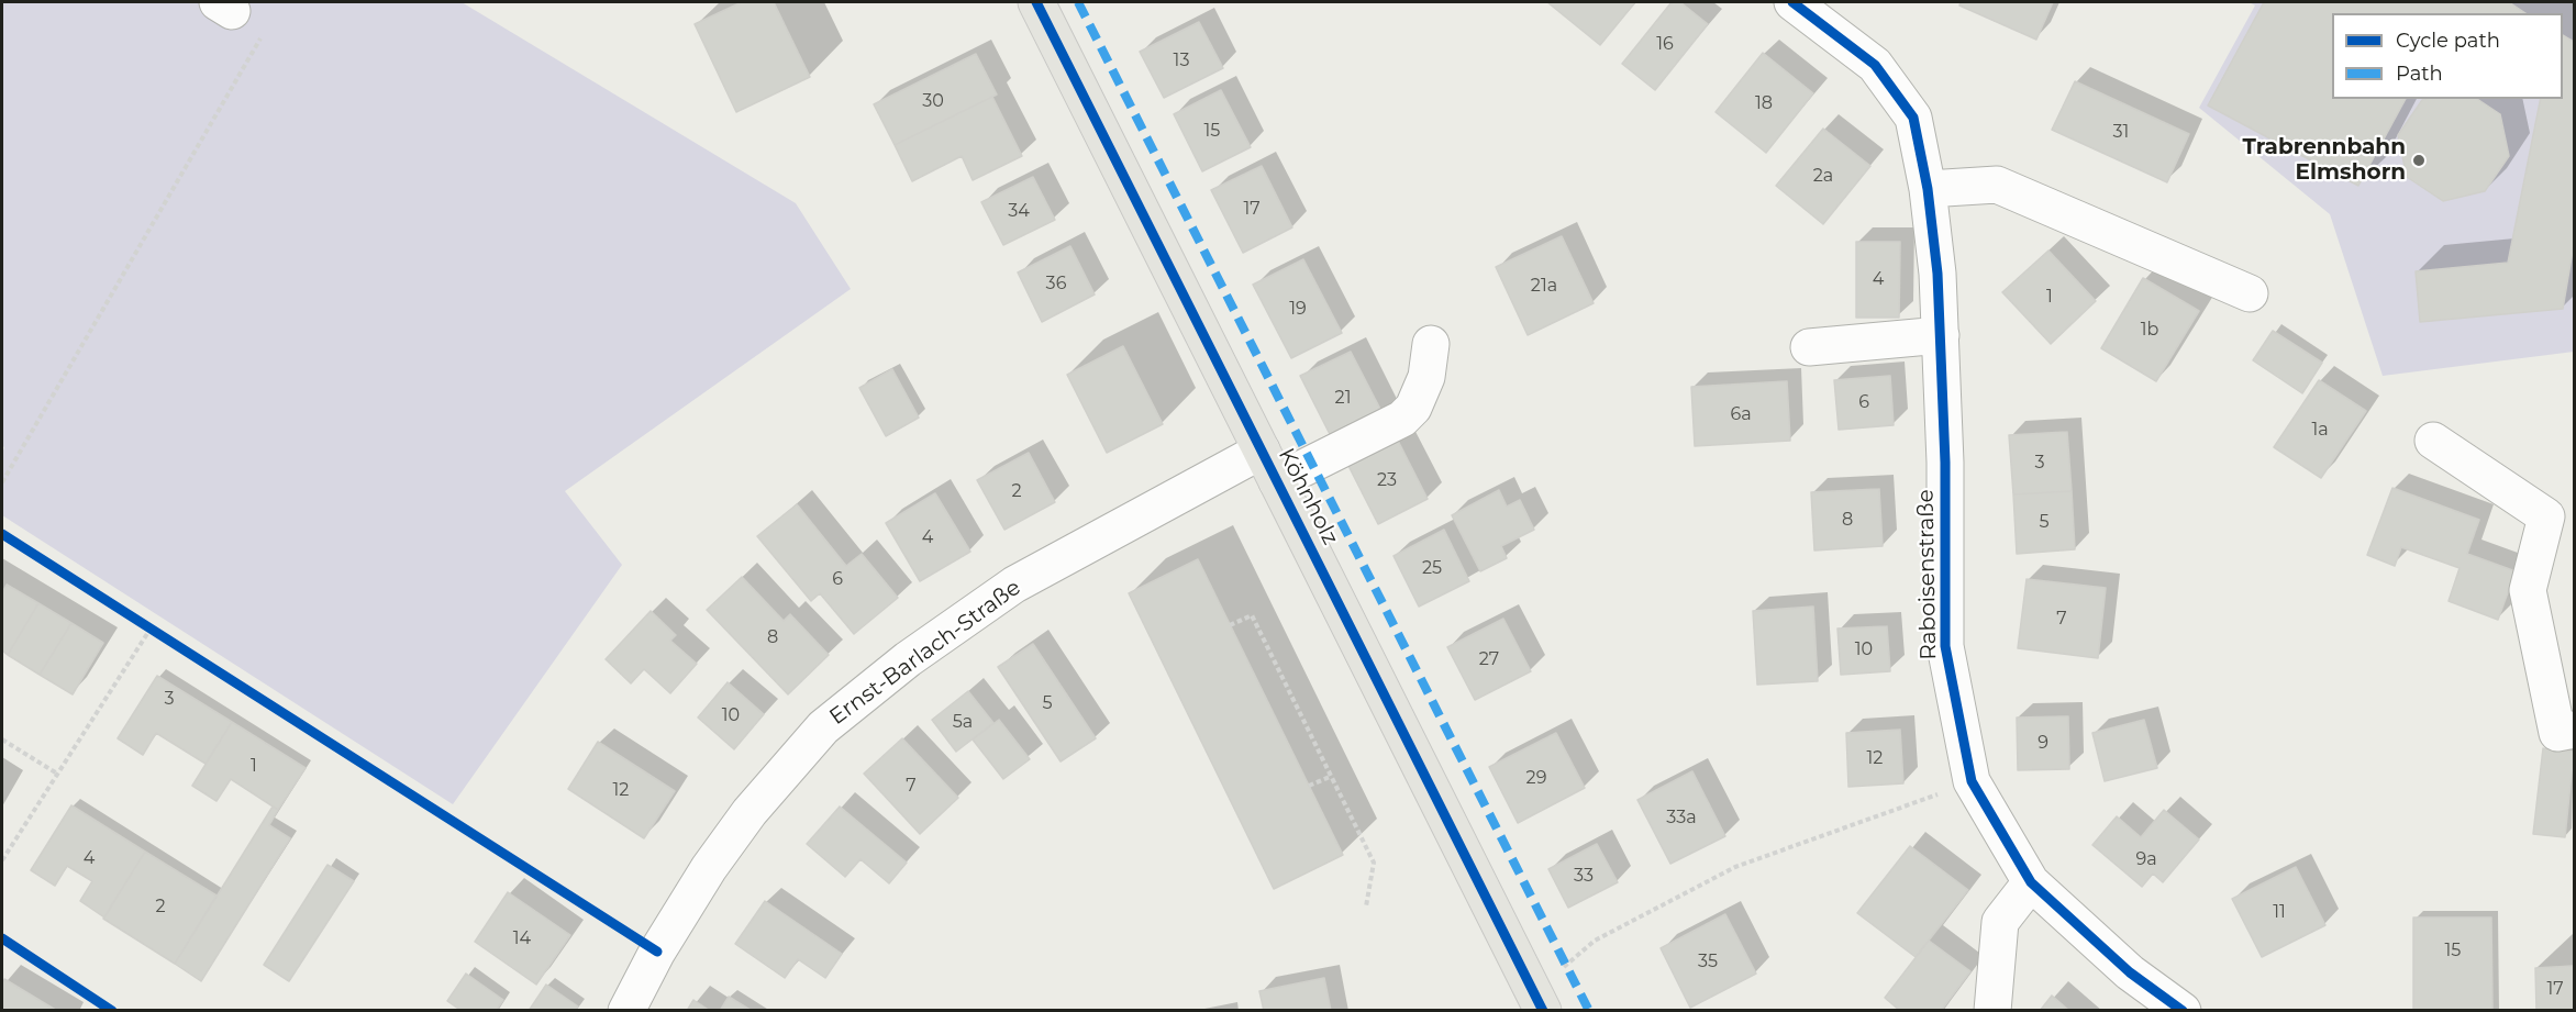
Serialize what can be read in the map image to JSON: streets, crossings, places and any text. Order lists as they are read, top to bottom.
{
  "streets": {
    "main road": ["Köhnholz"],
    "street": ["Raboisenstraße", "Ernst-Barlach-Straße"]
  },
  "crossings": [
    ["Köhnholz", "Ernst-Barlach-Straße"]
  ],
  "places": ["Trabrennbahn Elmshorn"],
  "house_numbers": [
    "16",
    "13",
    "30",
    "18",
    "15",
    "31",
    "2a",
    "17",
    "34",
    "4",
    "36",
    "21a",
    "1",
    "19",
    "1b",
    "21",
    "6",
    "6a",
    "1a",
    "3",
    "23",
    "2",
    "8",
    "5",
    "4",
    "25",
    "6",
    "7",
    "8",
    "10",
    "27",
    "3",
    "5",
    "10",
    "5a",
    "9",
    "12",
    "1",
    "29",
    "7",
    "12",
    "33a",
    "4",
    "9a",
    "33",
    "2",
    "11",
    "14",
    "15",
    "35",
    "17"
  ],
  "legend": ["Cycle path", "Path"]
}
